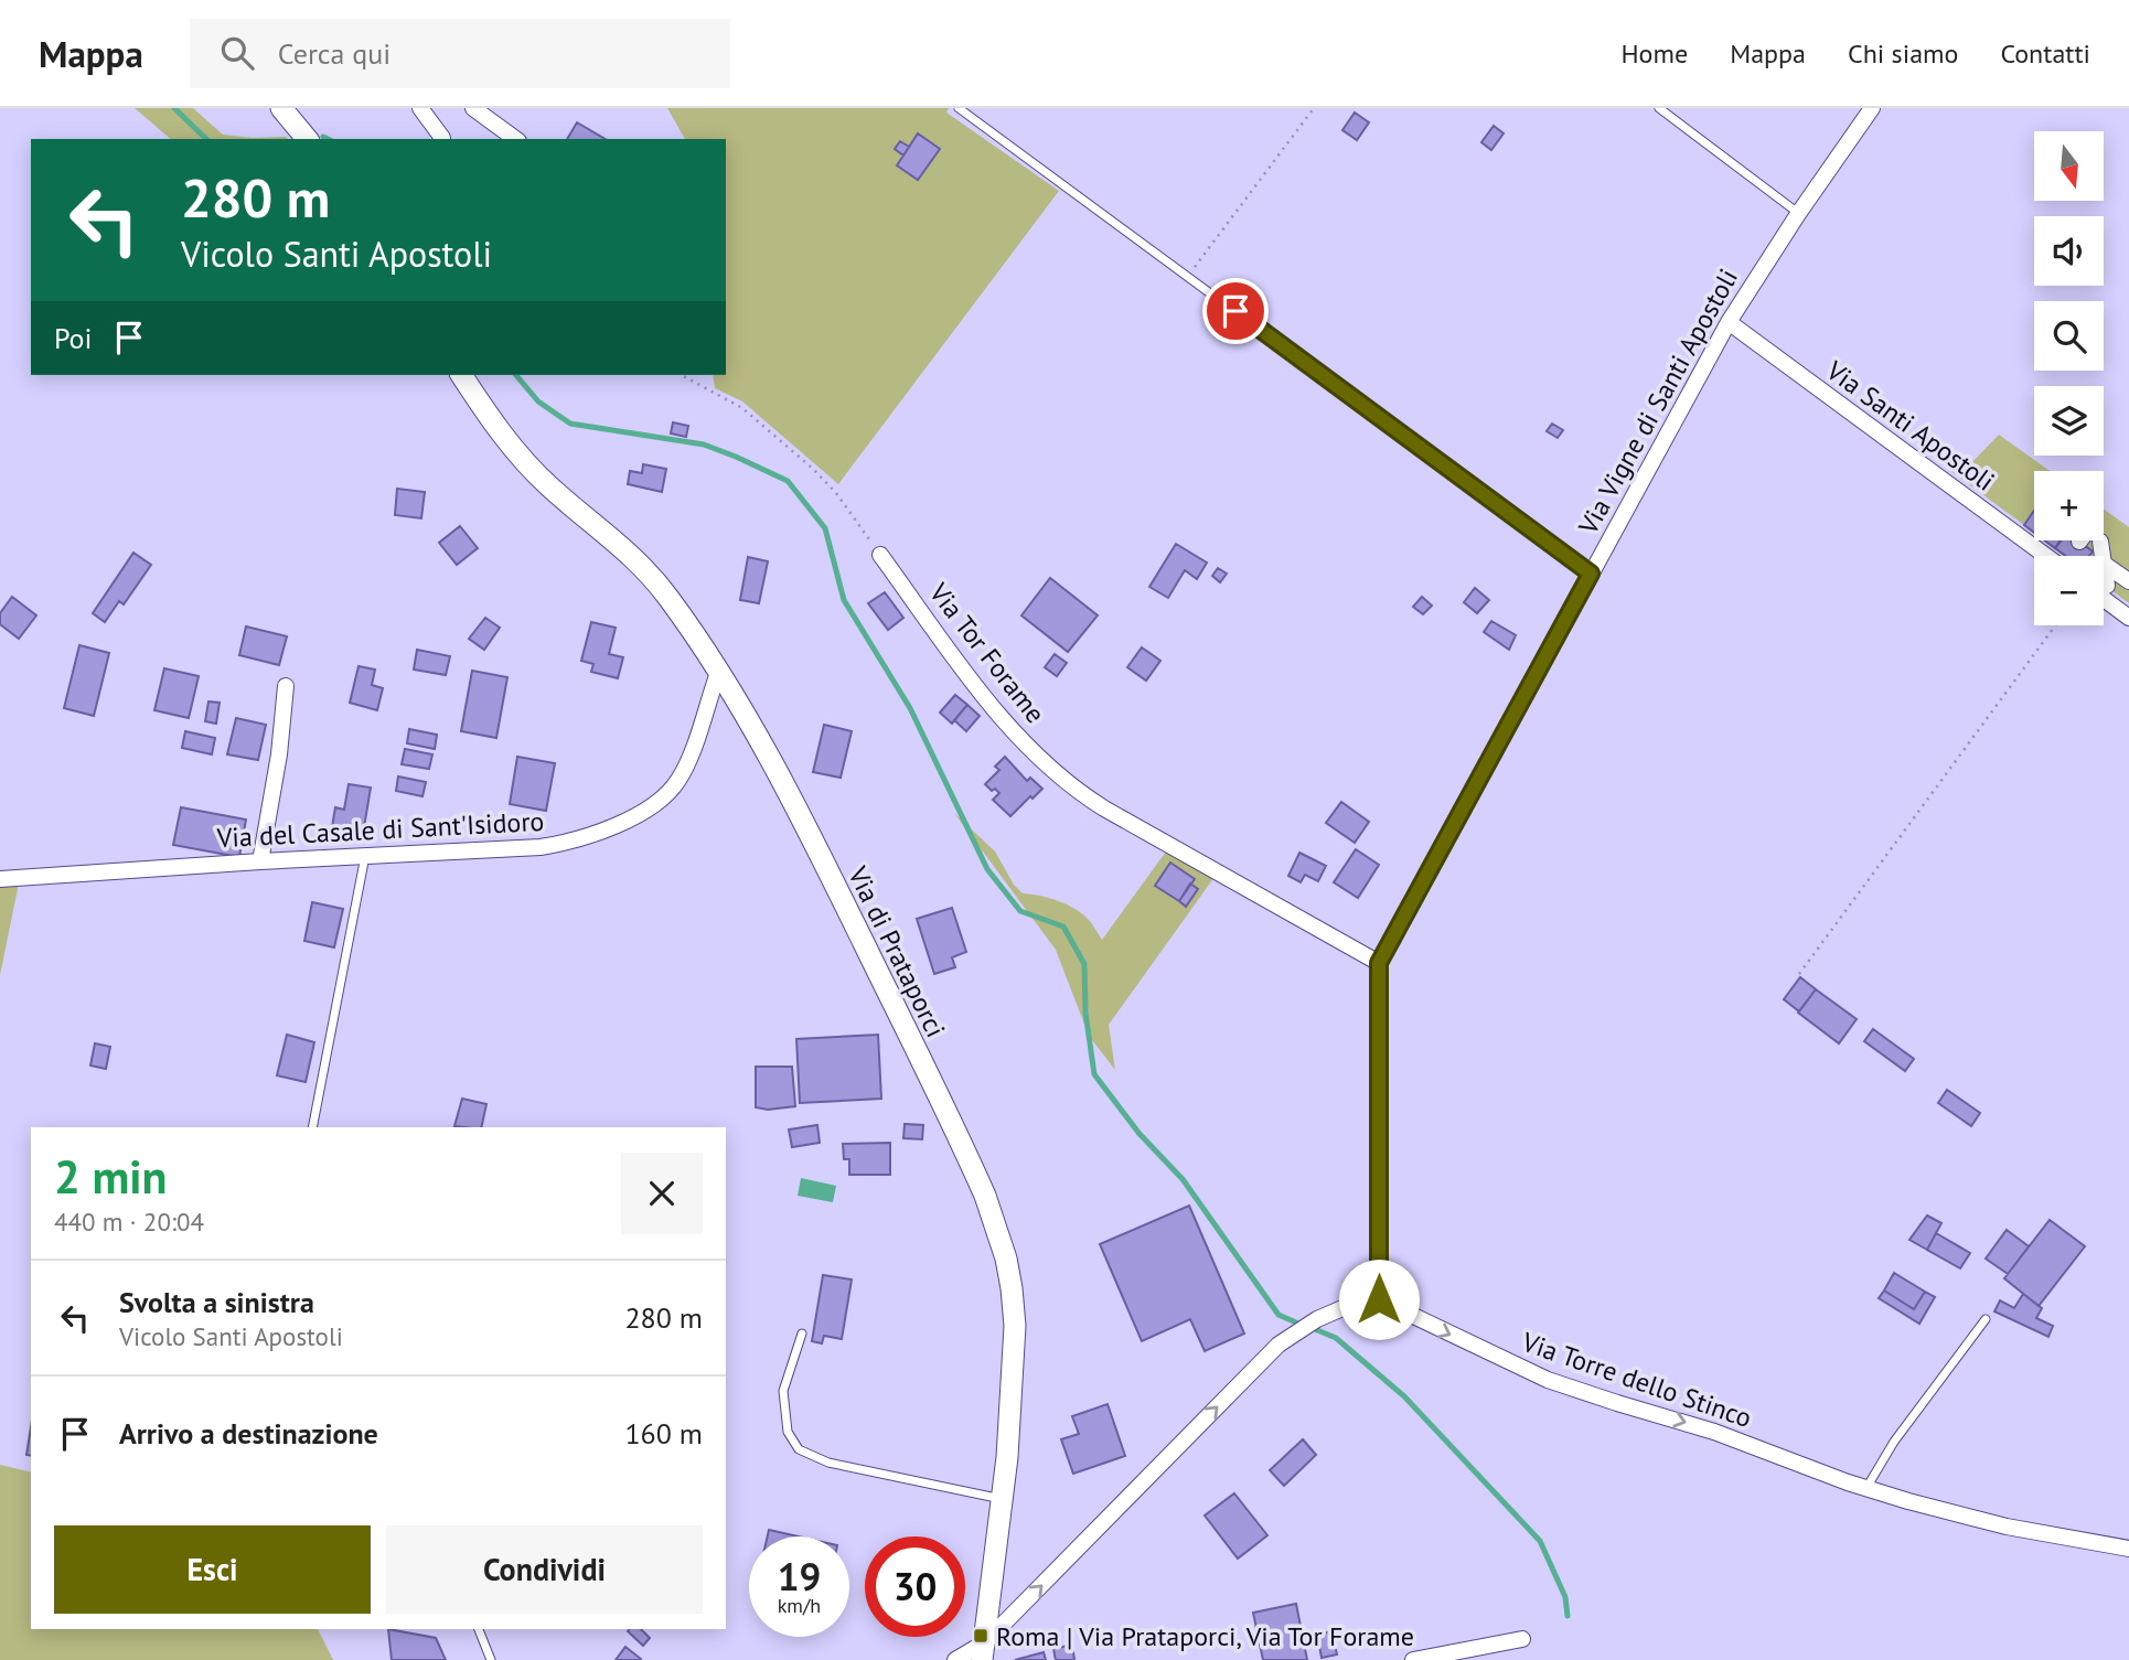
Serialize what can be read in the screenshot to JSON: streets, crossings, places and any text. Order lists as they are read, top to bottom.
{
  "streets": {
    "street": [
      "Via Vigne di Santi Apostoli",
      "Via Santi Apostoli",
      "Via Tor Forame",
      "Via del Casale di Sant'Isidoro",
      "Via di Prataporci",
      "Via Torre dello Stinco"
    ]
  },
  "crossings": [
    ["Via Vigne di Santi Apostoli", "Via Santi Apostoli"],
    ["Via Vigne di Santi Apostoli", "Via Tor Forame"],
    ["Via Vigne di Santi Apostoli", "Via Torre dello Stinco"],
    ["Via del Casale di Sant'Isidoro", "Via di Prataporci"]
  ],
  "one_way": ["Via Torre dello Stinco"],
  "places": {
    "transit": ["Roma | Via Prataporci, Via Tor Forame"]
  },
  "north": "bottom",
  "page": {
    "header": "Mappa",
    "search": "Cerca qui",
    "nav": [
      "Home",
      "Mappa",
      "Chi siamo",
      "Contatti"
    ],
    "map_buttons": ["+", "−"],
    "turn": ["280 m", "Vicolo Santi Apostoli"],
    "then": "Poi",
    "heading": ["2 min", "440 m · 20:04"],
    "list": [
      {
        "name": "Svolta a sinistra",
        "note": "Vicolo Santi Apostoli",
        "value": "280 m"
      },
      {
        "name": "Arrivo a destinazione",
        "value": "160 m"
      }
    ],
    "buttons": ["Esci", "Condividi"],
    "speed": "19 km/h",
    "limit": "30"
  }
}
